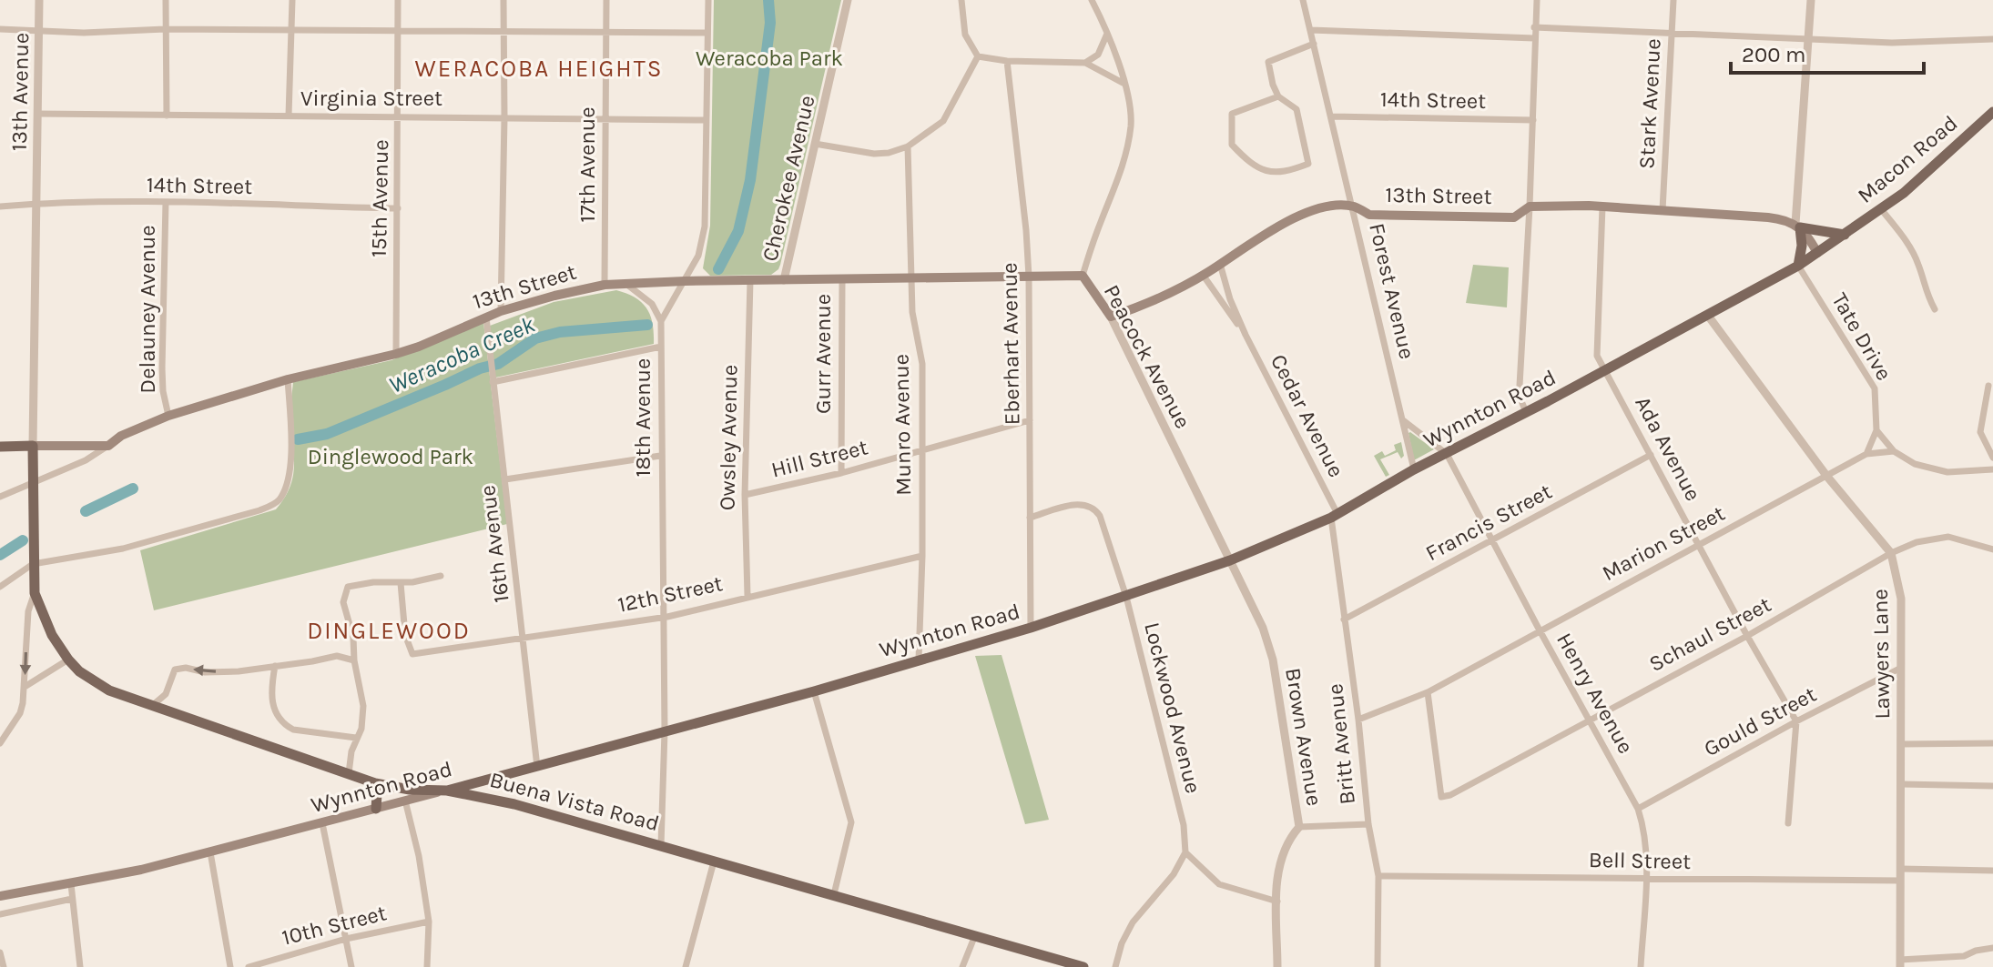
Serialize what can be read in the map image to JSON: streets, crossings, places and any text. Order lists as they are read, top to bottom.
{
  "streets": {
    "main road": [
      "Macon Road",
      "13th Street",
      "Peacock Avenue",
      "Wynnton Road",
      "Buena Vista Road"
    ],
    "street": [
      "13th Avenue",
      "Virginia Street",
      "14th Street",
      "Stark Avenue",
      "17th Avenue",
      "Cherokee Avenue",
      "15th Avenue",
      "Forest Avenue",
      "Delauney Avenue",
      "Tate Drive",
      "Eberhart Avenue",
      "Gurr Avenue",
      "Cedar Avenue",
      "18th Avenue",
      "Munro Avenue",
      "Owsley Avenue",
      "Ada Avenue",
      "Hill Street",
      "Francis Street",
      "Marion Street",
      "16th Avenue",
      "12th Street",
      "Schaul Street",
      "Lawyers Lane",
      "Henry Avenue",
      "Lockwood Avenue",
      "Gould Street",
      "Brown Avenue",
      "Britt Avenue",
      "Bell Street",
      "10th Street"
    ]
  },
  "crossings": [
    ["13th Avenue", "Virginia Street"],
    ["13th Avenue", "14th Street"],
    ["13th Avenue", "13th Street"],
    ["13th Avenue", "Buena Vista Road"],
    ["Virginia Street", "17th Avenue"],
    ["Virginia Street", "15th Avenue"],
    ["14th Street", "15th Avenue"],
    ["14th Street", "Forest Avenue"],
    ["14th Street", "Delauney Avenue"],
    ["Stark Avenue", "13th Street"],
    ["Macon Road", "Wynnton Road"],
    ["17th Avenue", "13th Street"],
    ["Cherokee Avenue", "13th Street"],
    ["13th Street", "15th Avenue"],
    ["13th Street", "Forest Avenue"],
    ["13th Street", "Delauney Avenue"],
    ["13th Street", "Eberhart Avenue"],
    ["13th Street", "Gurr Avenue"],
    ["13th Street", "Peacock Avenue"],
    ["13th Street", "Munro Avenue"],
    ["13th Street", "Owsley Avenue"],
    ["13th Street", "16th Avenue"],
    ["13th Street", "Buena Vista Road"],
    ["Forest Avenue", "Wynnton Road"],
    ["Tate Drive", "Wynnton Road"],
    ["Tate Drive", "Marion Street"],
    ["Eberhart Avenue", "Wynnton Road"],
    ["Eberhart Avenue", "Hill Street"],
    ["Eberhart Avenue", "Lockwood Avenue"],
    ["Gurr Avenue", "Hill Street"],
    ["Peacock Avenue", "Wynnton Road"],
    ["Peacock Avenue", "Brown Avenue"],
    ["Wynnton Road", "Cedar Avenue"],
    ["Wynnton Road", "18th Avenue"],
    ["Wynnton Road", "Munro Avenue"],
    ["Wynnton Road", "Ada Avenue"],
    ["Wynnton Road", "16th Avenue"],
    ["Wynnton Road", "Lawyers Lane"],
    ["Wynnton Road", "Henry Avenue"],
    ["Wynnton Road", "Lockwood Avenue"],
    ["Wynnton Road", "Brown Avenue"],
    ["Wynnton Road", "Britt Avenue"],
    ["Wynnton Road", "Buena Vista Road"],
    ["Cedar Avenue", "Britt Avenue"],
    ["18th Avenue", "12th Street"],
    ["18th Avenue", "Buena Vista Road"],
    ["Munro Avenue", "Hill Street"],
    ["Munro Avenue", "12th Street"],
    ["Owsley Avenue", "Hill Street"],
    ["Owsley Avenue", "12th Street"],
    ["Ada Avenue", "Francis Street"],
    ["Ada Avenue", "Marion Street"],
    ["Ada Avenue", "Schaul Street"],
    ["Ada Avenue", "Gould Street"],
    ["Francis Street", "Henry Avenue"],
    ["Francis Street", "Britt Avenue"],
    ["Marion Street", "Schaul Street"],
    ["Marion Street", "Lawyers Lane"],
    ["Marion Street", "Henry Avenue"],
    ["Marion Street", "Britt Avenue"],
    ["16th Avenue", "12th Street"],
    ["Schaul Street", "Lawyers Lane"],
    ["Schaul Street", "Henry Avenue"],
    ["Lawyers Lane", "Gould Street"],
    ["Lawyers Lane", "Bell Street"],
    ["Henry Avenue", "Gould Street"],
    ["Henry Avenue", "Bell Street"],
    ["Britt Avenue", "Bell Street"]
  ],
  "districts": ["WERACOBA HEIGHTS", "DINGLEWOOD"],
  "water": ["Weracoba Creek"],
  "parks": ["Weracoba Park", "Dinglewood Park"],
  "scale_bar": "200 m"
}
